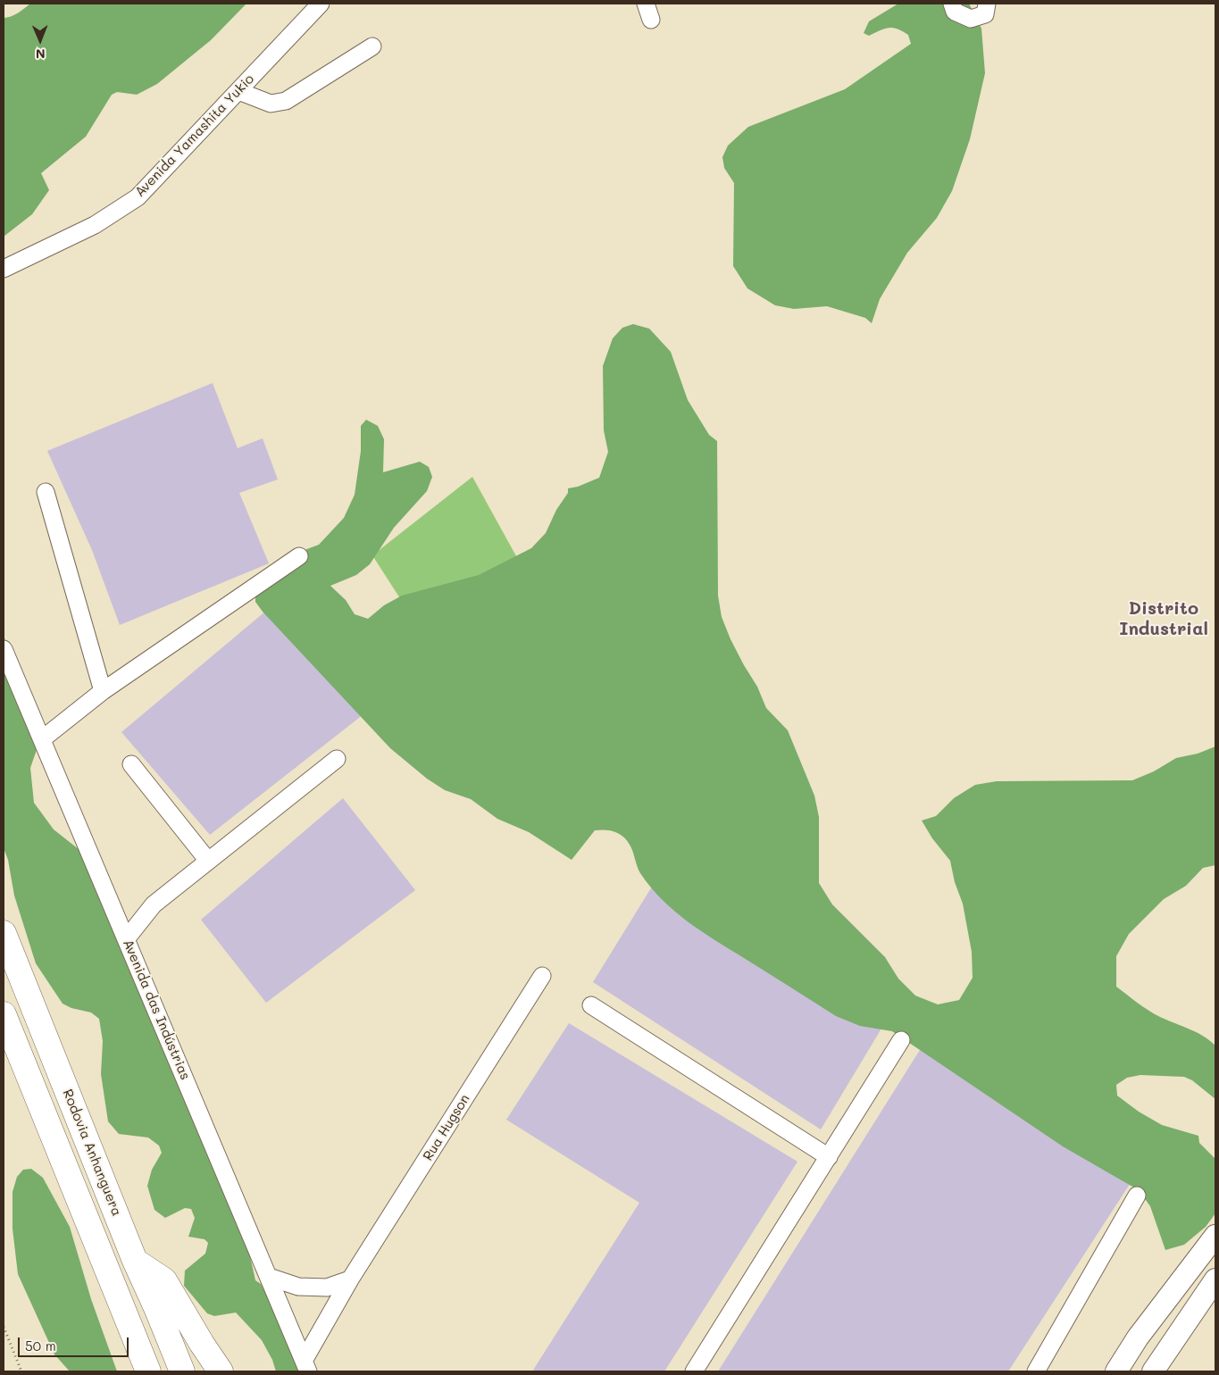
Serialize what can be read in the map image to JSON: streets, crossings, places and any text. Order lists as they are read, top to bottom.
{
  "streets": {
    "highway": ["Rodovia Anhanguera"],
    "street": ["Avenida Yamashita Yukio", "Avenida das Indústrias", "Rua Hugson"]
  },
  "crossings": [
    ["Avenida das Indústrias", "Rua Hugson"]
  ],
  "districts": ["Distrito Industrial"],
  "scale_bar": "50 m",
  "north": "bottom"
}
